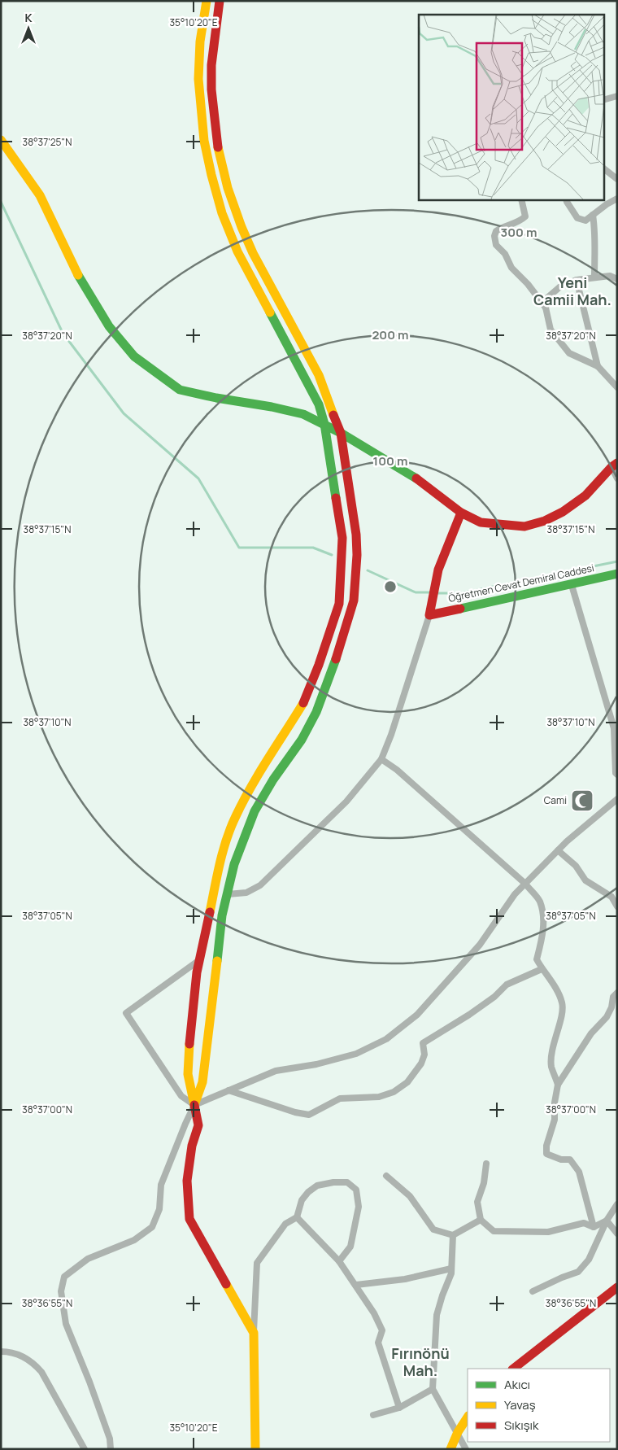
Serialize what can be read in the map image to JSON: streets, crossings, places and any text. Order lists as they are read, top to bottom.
{
  "streets": {
    "street": ["Öğretmen Cevat Demiral Caddesi"]
  },
  "districts": ["Yeni Camii Mah.", "Fırınönü Mah."],
  "places": {
    "mosque": ["Cami"]
  },
  "legend": ["Akıcı", "Yavaş", "Sıkışık"],
  "north": "top",
  "coordinates": [
    "35°10'20\"E",
    "38°37'25\"N",
    "38°37'20\"N",
    "38°37'15\"N",
    "38°37'10\"N",
    "38°37'05\"N",
    "38°37'00\"N",
    "38°36'55\"N"
  ],
  "rings": ["300 m", "200 m", "100 m"]
}
